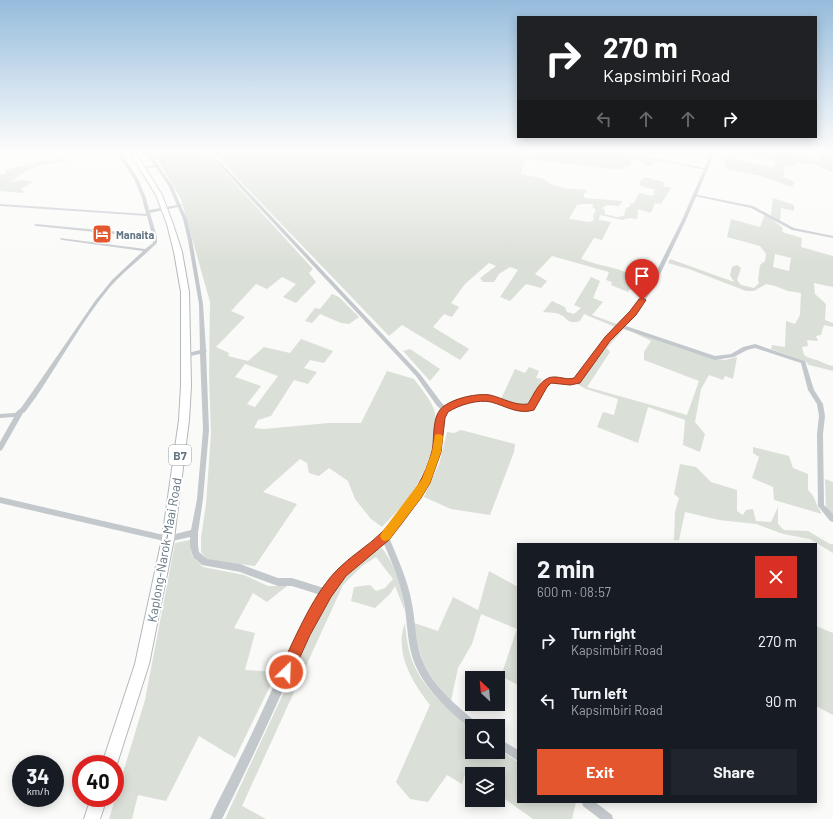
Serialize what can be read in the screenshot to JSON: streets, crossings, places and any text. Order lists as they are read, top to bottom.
{
  "streets": {
    "highway": ["B7", "Kaplong-Narok-Maai Road"]
  },
  "places": {
    "hotel": ["Manaita"]
  },
  "north": "top left",
  "page": {
    "turn": ["270 m", "Kapsimbiri Road"],
    "heading": ["2 min", "600 m · 08:57"],
    "list": [
      {
        "name": "Turn right",
        "note": "Kapsimbiri Road",
        "value": "270 m"
      },
      {
        "name": "Turn left",
        "note": "Kapsimbiri Road",
        "value": "90 m"
      }
    ],
    "buttons": ["Exit", "Share"],
    "speed": "34 km/h",
    "limit": "40"
  }
}
